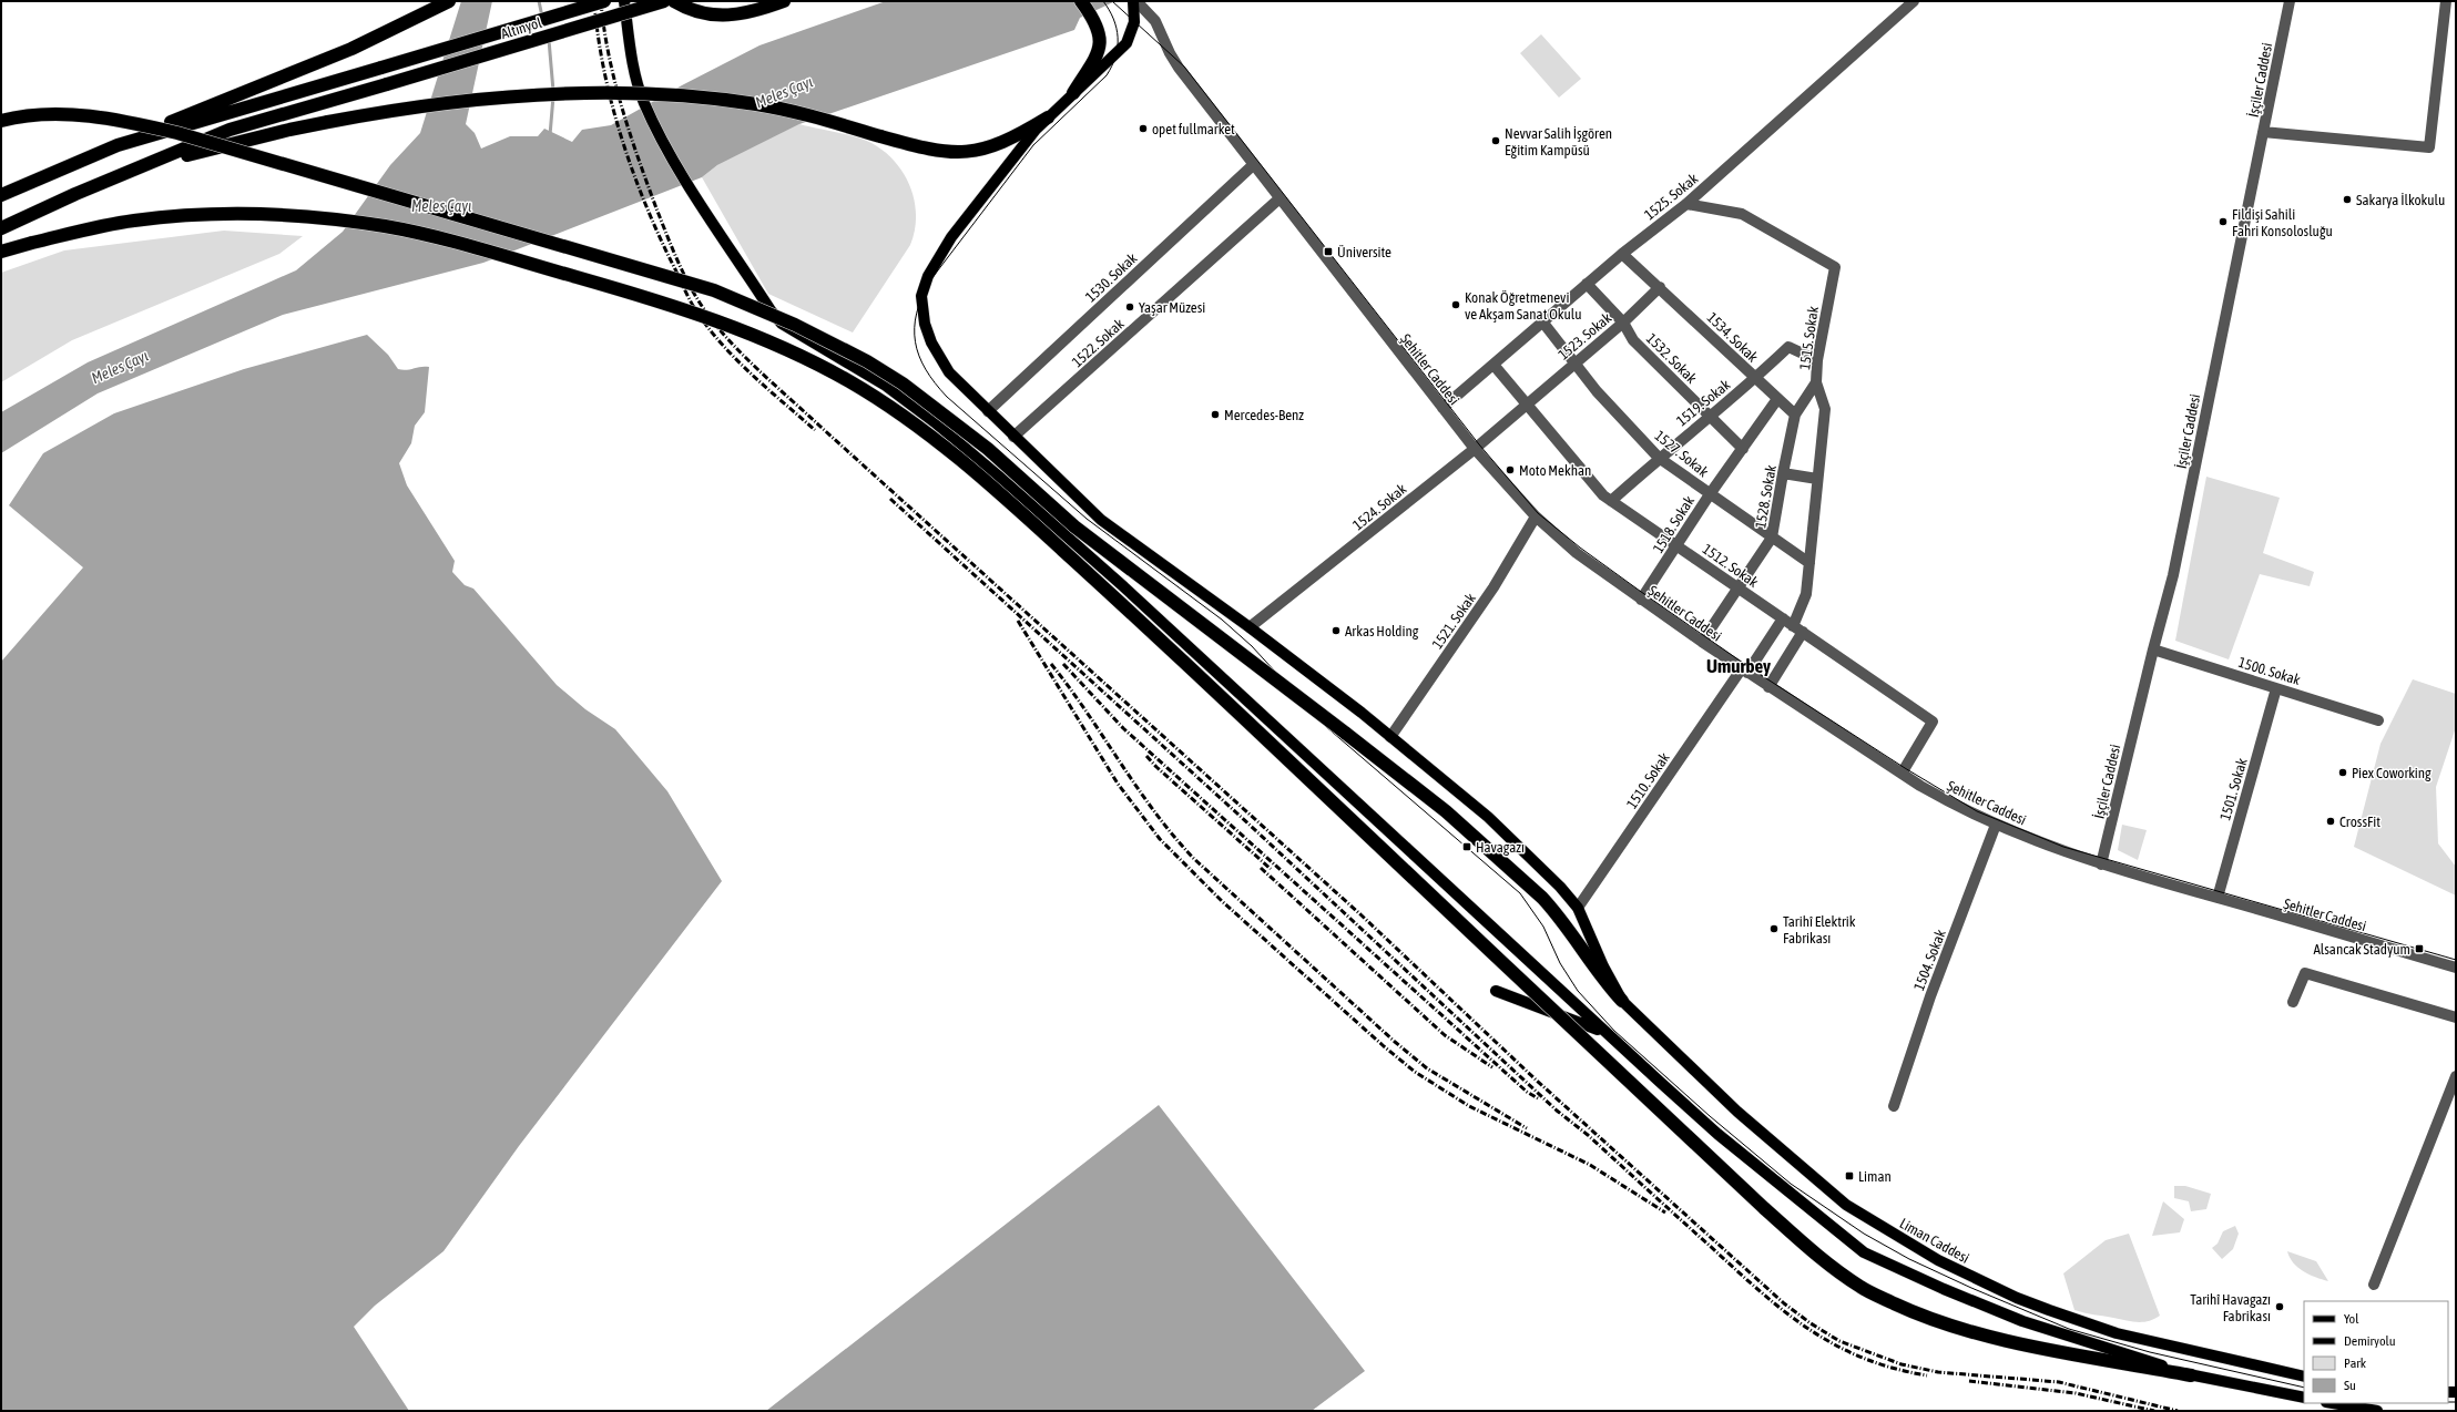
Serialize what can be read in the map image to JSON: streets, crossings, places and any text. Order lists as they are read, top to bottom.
{
  "streets": {
    "highway": ["Altınyol"],
    "main road": ["Liman Caddesi"],
    "street": [
      "İşçiler Caddesi",
      "1525. Sokak",
      "1530. Sokak",
      "1523. Sokak",
      "1534. Sokak",
      "1515. Sokak",
      "1522. Sokak",
      "1532. Sokak",
      "Şehitler Caddesi",
      "1519. Sokak",
      "1527. Sokak",
      "1528. Sokak",
      "1524. Sokak",
      "1518. Sokak",
      "1512. Sokak",
      "1521. Sokak",
      "1500. Sokak",
      "1510. Sokak",
      "1501. Sokak",
      "1504. Sokak"
    ]
  },
  "crossings": [
    ["İşçiler Caddesi", "Şehitler Caddesi"],
    ["İşçiler Caddesi", "1500. Sokak"],
    ["1525. Sokak", "1534. Sokak"],
    ["1525. Sokak", "1515. Sokak"],
    ["1525. Sokak", "1532. Sokak"],
    ["1525. Sokak", "Şehitler Caddesi"],
    ["1525. Sokak", "1527. Sokak"],
    ["1525. Sokak", "1512. Sokak"],
    ["1530. Sokak", "Şehitler Caddesi"],
    ["1530. Sokak", "Liman Caddesi"],
    ["1523. Sokak", "1534. Sokak"],
    ["1523. Sokak", "1532. Sokak"],
    ["1523. Sokak", "1527. Sokak"],
    ["1523. Sokak", "1524. Sokak"],
    ["1523. Sokak", "1512. Sokak"],
    ["1534. Sokak", "1519. Sokak"],
    ["1534. Sokak", "1528. Sokak"],
    ["1534. Sokak", "1518. Sokak"],
    ["1515. Sokak", "Şehitler Caddesi"],
    ["1515. Sokak", "1519. Sokak"],
    ["1515. Sokak", "1527. Sokak"],
    ["1515. Sokak", "1512. Sokak"],
    ["1522. Sokak", "Şehitler Caddesi"],
    ["1522. Sokak", "Liman Caddesi"],
    ["1532. Sokak", "1519. Sokak"],
    ["1532. Sokak", "1518. Sokak"],
    ["Şehitler Caddesi", "1528. Sokak"],
    ["Şehitler Caddesi", "1524. Sokak"],
    ["Şehitler Caddesi", "1518. Sokak"],
    ["Şehitler Caddesi", "1512. Sokak"],
    ["Şehitler Caddesi", "1521. Sokak"],
    ["Şehitler Caddesi", "1510. Sokak"],
    ["Şehitler Caddesi", "1501. Sokak"],
    ["Şehitler Caddesi", "1504. Sokak"],
    ["1519. Sokak", "1527. Sokak"],
    ["1519. Sokak", "1512. Sokak"],
    ["1527. Sokak", "1528. Sokak"],
    ["1527. Sokak", "1518. Sokak"],
    ["1528. Sokak", "1512. Sokak"],
    ["1524. Sokak", "1512. Sokak"],
    ["1524. Sokak", "Liman Caddesi"],
    ["1518. Sokak", "1512. Sokak"],
    ["1512. Sokak", "1510. Sokak"],
    ["1521. Sokak", "Liman Caddesi"],
    ["1500. Sokak", "1501. Sokak"],
    ["1510. Sokak", "Liman Caddesi"]
  ],
  "districts": ["Umurbey"],
  "water": ["Meles Çayı"],
  "places": {
    "other": [
      "opet fullmarket",
      "Nevvar Salih İşgören Eğitim Kampüsü",
      "Sakarya İlkokulu",
      "Fildişi Sahili Fahri Konsolosluğu",
      "Konak Öğretmenevi ve Akşam Sanat Okulu",
      "Yaşar Müzesi",
      "Mercedes-Benz",
      "Moto Mekhan",
      "Arkas Holding",
      "Piex Coworking",
      "CrossFit",
      "Tarihî Elektrik Fabrikası",
      "Tarihî Havagazı Fabrikası"
    ],
    "transit": [
      "Üniversite",
      "Havagazı",
      "Alsancak Stadyum",
      "Liman"
    ]
  },
  "legend": [
    "Yol",
    "Demiryolu",
    "Park",
    "Su"
  ]
}
